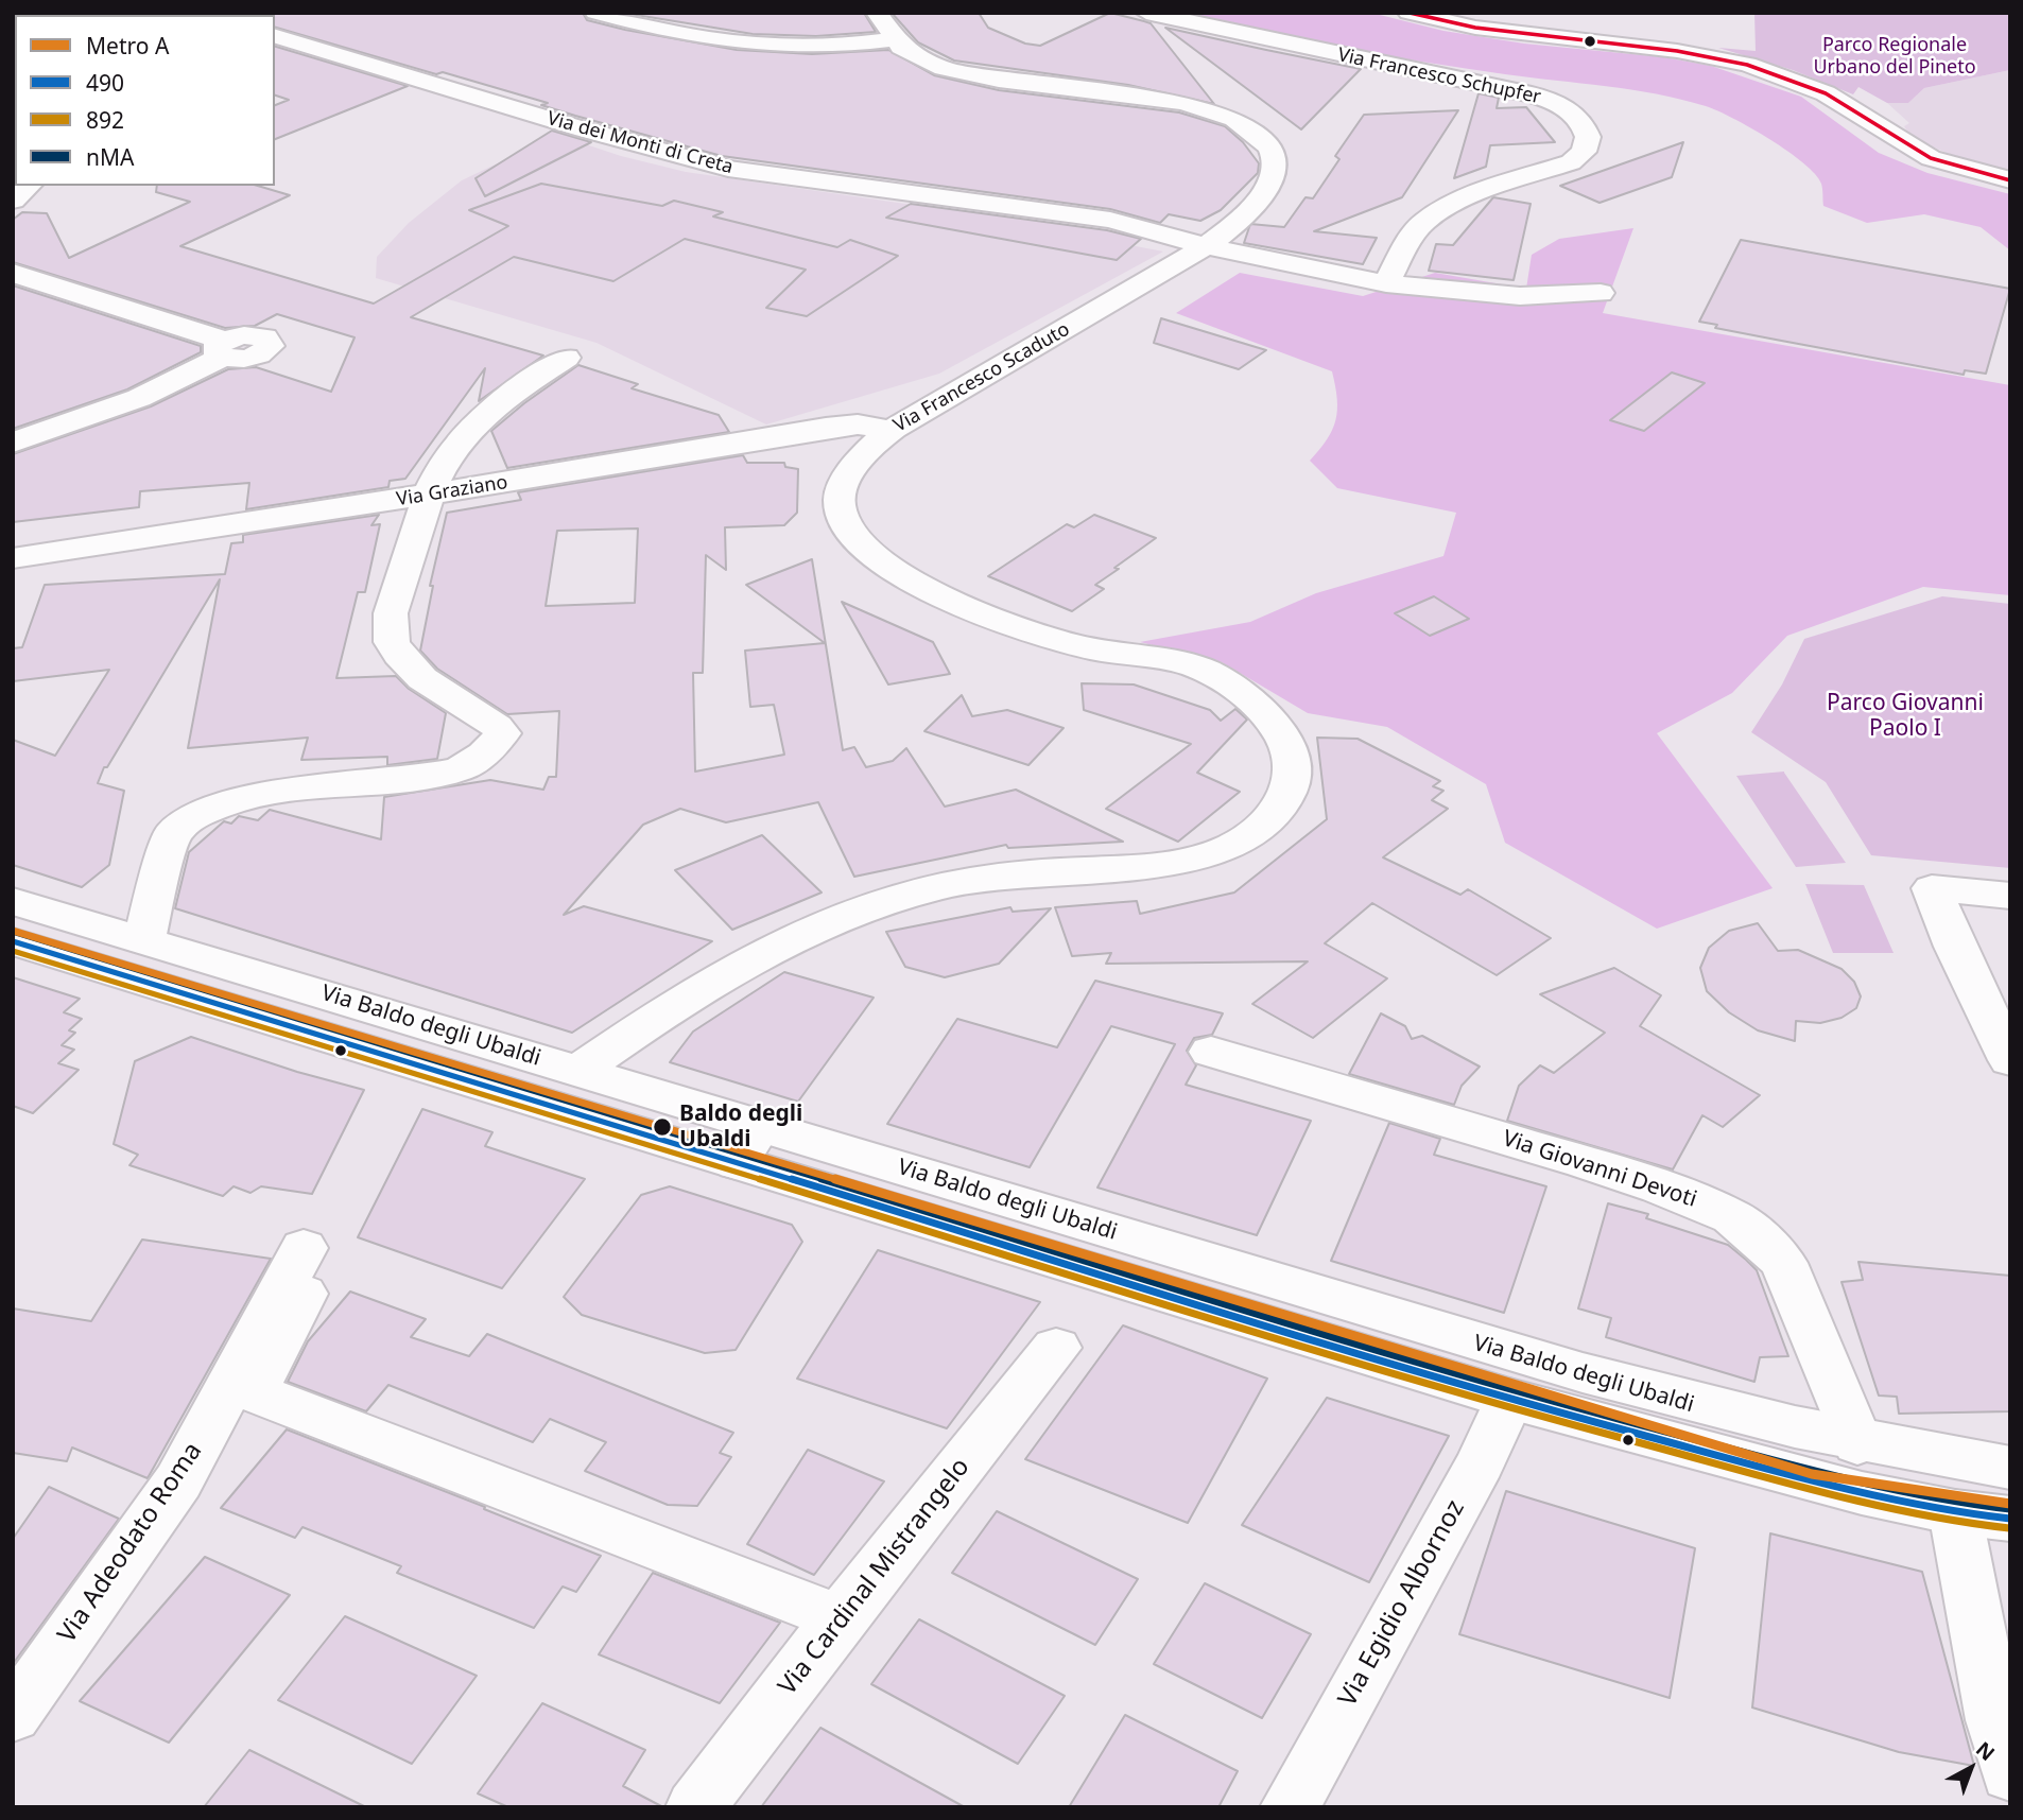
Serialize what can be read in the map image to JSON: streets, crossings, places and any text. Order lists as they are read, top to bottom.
{
  "streets": {
    "street": [
      "Via Francesco Schupfer",
      "Via dei Monti di Creta",
      "Via Francesco Scaduto",
      "Via Graziano",
      "Via Baldo degli Ubaldi",
      "Via Giovanni Devoti",
      "Via Adeodato Roma",
      "Via Cardinal Mistrangelo",
      "Via Egidio Albornoz"
    ]
  },
  "crossings": [
    ["Via dei Monti di Creta", "Via Francesco Scaduto"],
    ["Via Francesco Scaduto", "Via Graziano"],
    ["Via Francesco Scaduto", "Via Baldo degli Ubaldi"],
    ["Via Baldo degli Ubaldi", "Via Giovanni Devoti"],
    ["Via Baldo degli Ubaldi", "Via Egidio Albornoz"],
    ["Via Adeodato Roma", "Via Cardinal Mistrangelo"]
  ],
  "parks": ["Parco Regionale Urbano del Pineto", "Parco Giovanni Paolo I"],
  "places": ["Baldo degli Ubaldi"],
  "lines": [
    "metro line A",
    "transit line nMA",
    "transit line 490",
    "transit line 892"
  ],
  "legend": [
    "Metro A",
    "490",
    "892",
    "nMA"
  ],
  "north": "top right"
}
